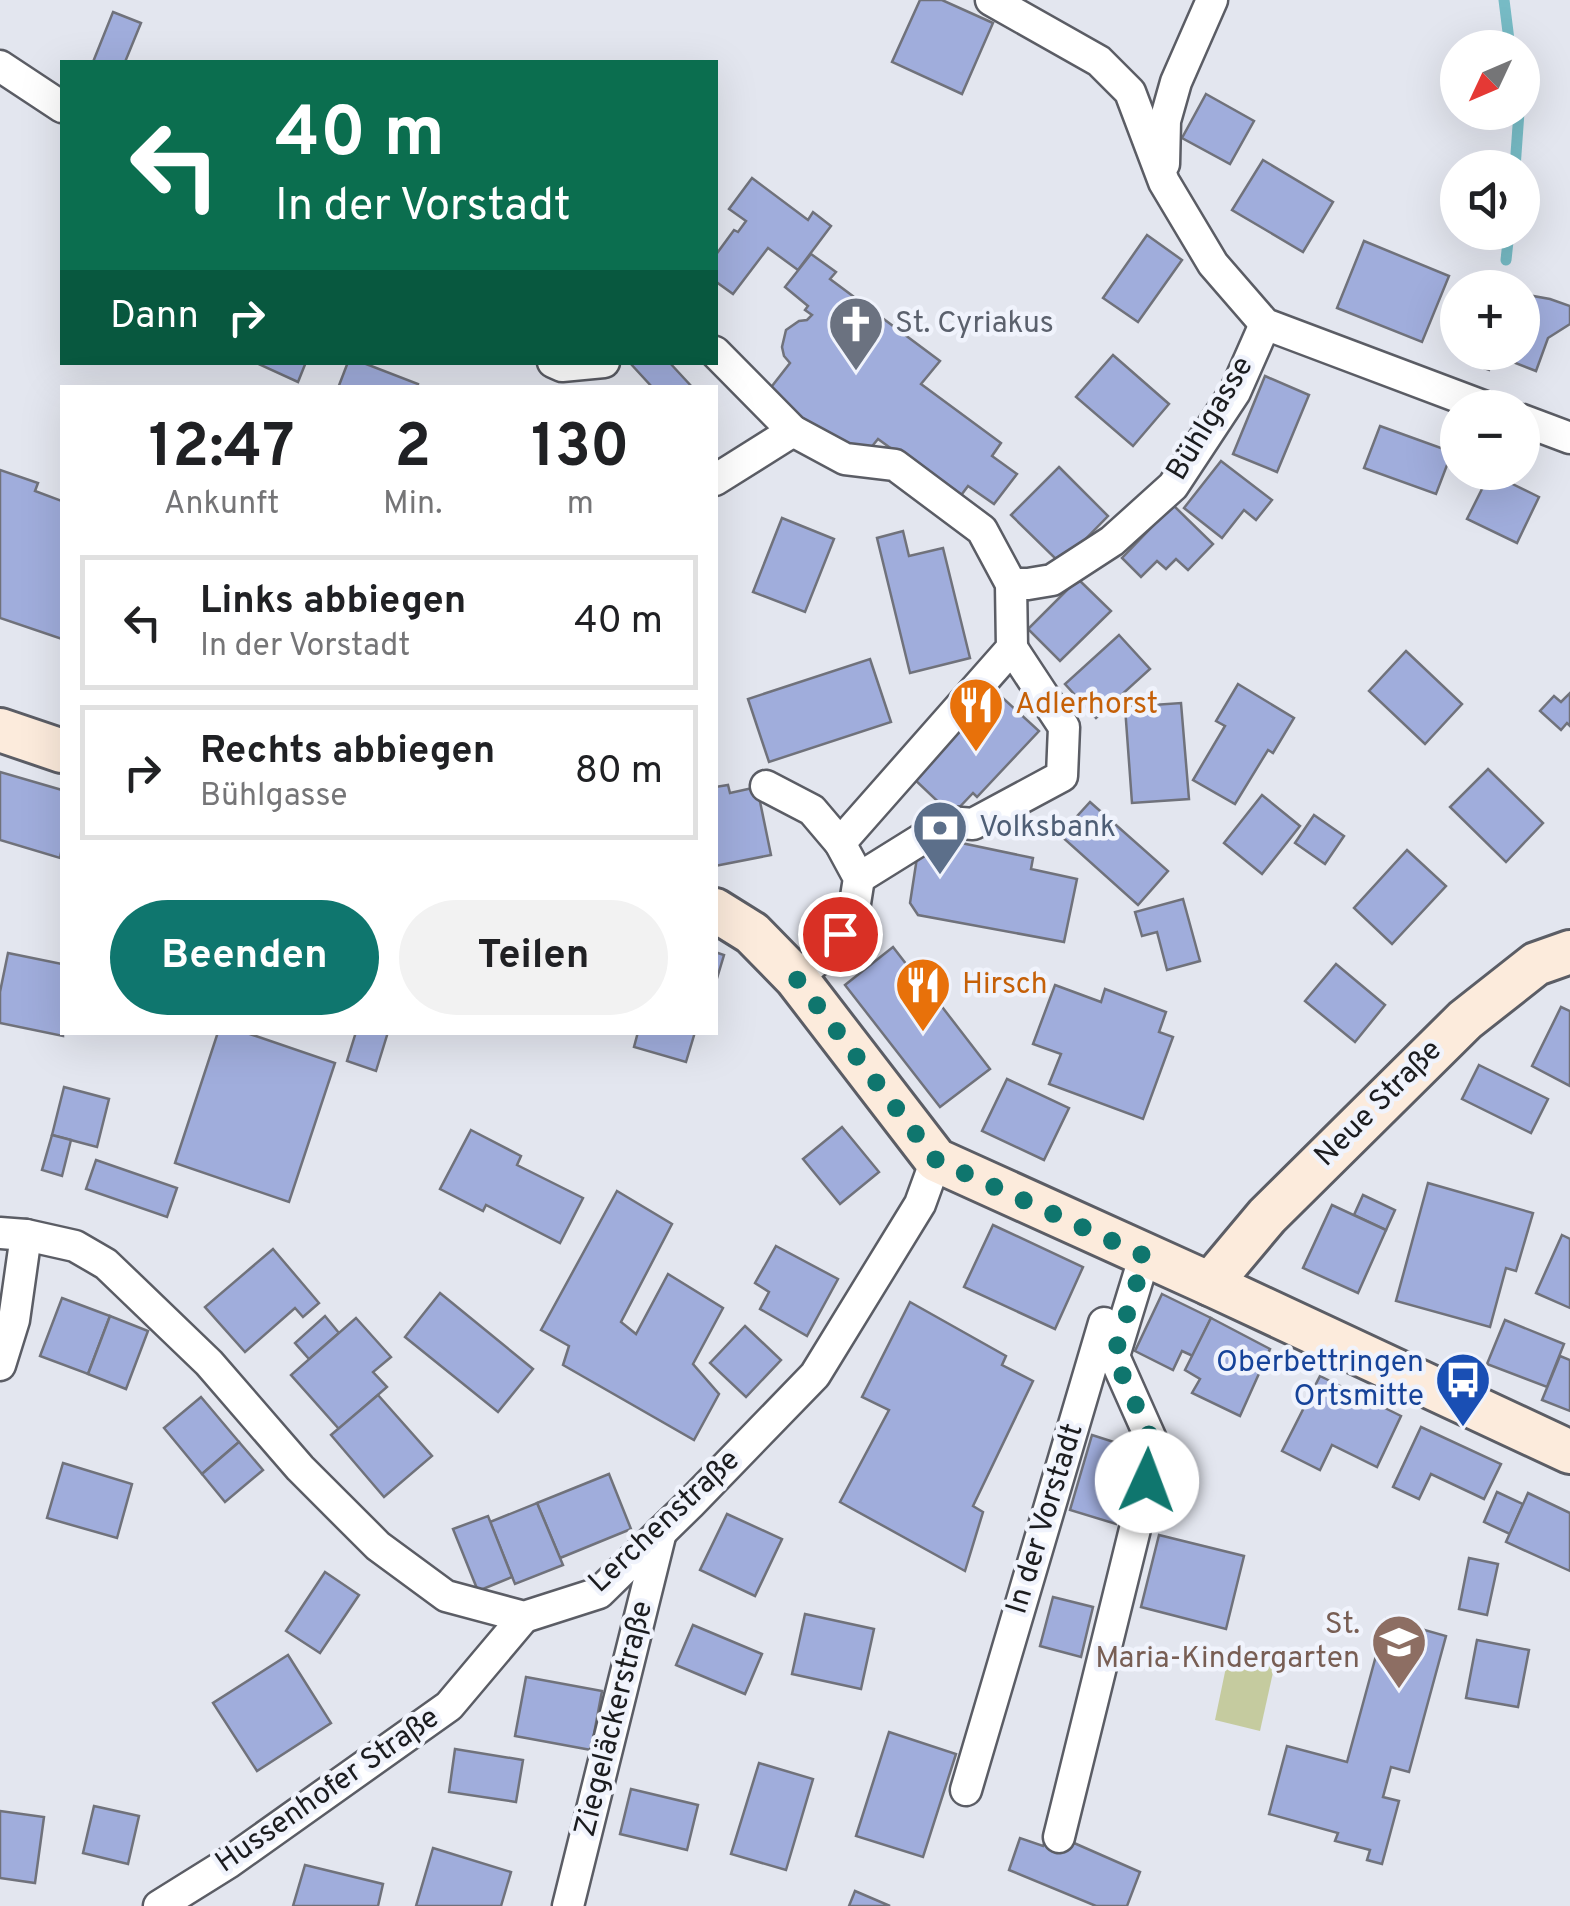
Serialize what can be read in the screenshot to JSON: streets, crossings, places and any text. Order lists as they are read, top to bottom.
{
  "streets": {
    "street": [
      "Bühlgasse",
      "Neue Straße",
      "In der Vorstadt",
      "Lerchenstraße",
      "Ziegeläckerstraße",
      "Hussenhofer Straße"
    ]
  },
  "crossings": [
    ["Lerchenstraße", "Ziegeläckerstraße"],
    ["Lerchenstraße", "Hussenhofer Straße"]
  ],
  "places": {
    "church": ["St. Cyriakus"],
    "restaurant": ["Adlerhorst", "Hirsch"],
    "bank": ["Volksbank"],
    "bus stop": ["Oberbettringen Ortsmitte"],
    "school or university": ["St. Maria-Kindergarten"]
  },
  "north": "bottom left",
  "page": {
    "map_buttons": ["+", "−"],
    "turn": ["40 m", "In der Vorstadt"],
    "then": "Dann",
    "eta": [
      "12:47",
      "Ankunft",
      "2",
      "Min.",
      "130",
      "m"
    ],
    "list": [
      {
        "name": "Links abbiegen",
        "note": "In der Vorstadt",
        "value": "40 m"
      },
      {
        "name": "Rechts abbiegen",
        "note": "Bühlgasse",
        "value": "80 m"
      }
    ],
    "buttons": ["Beenden", "Teilen"]
  }
}
